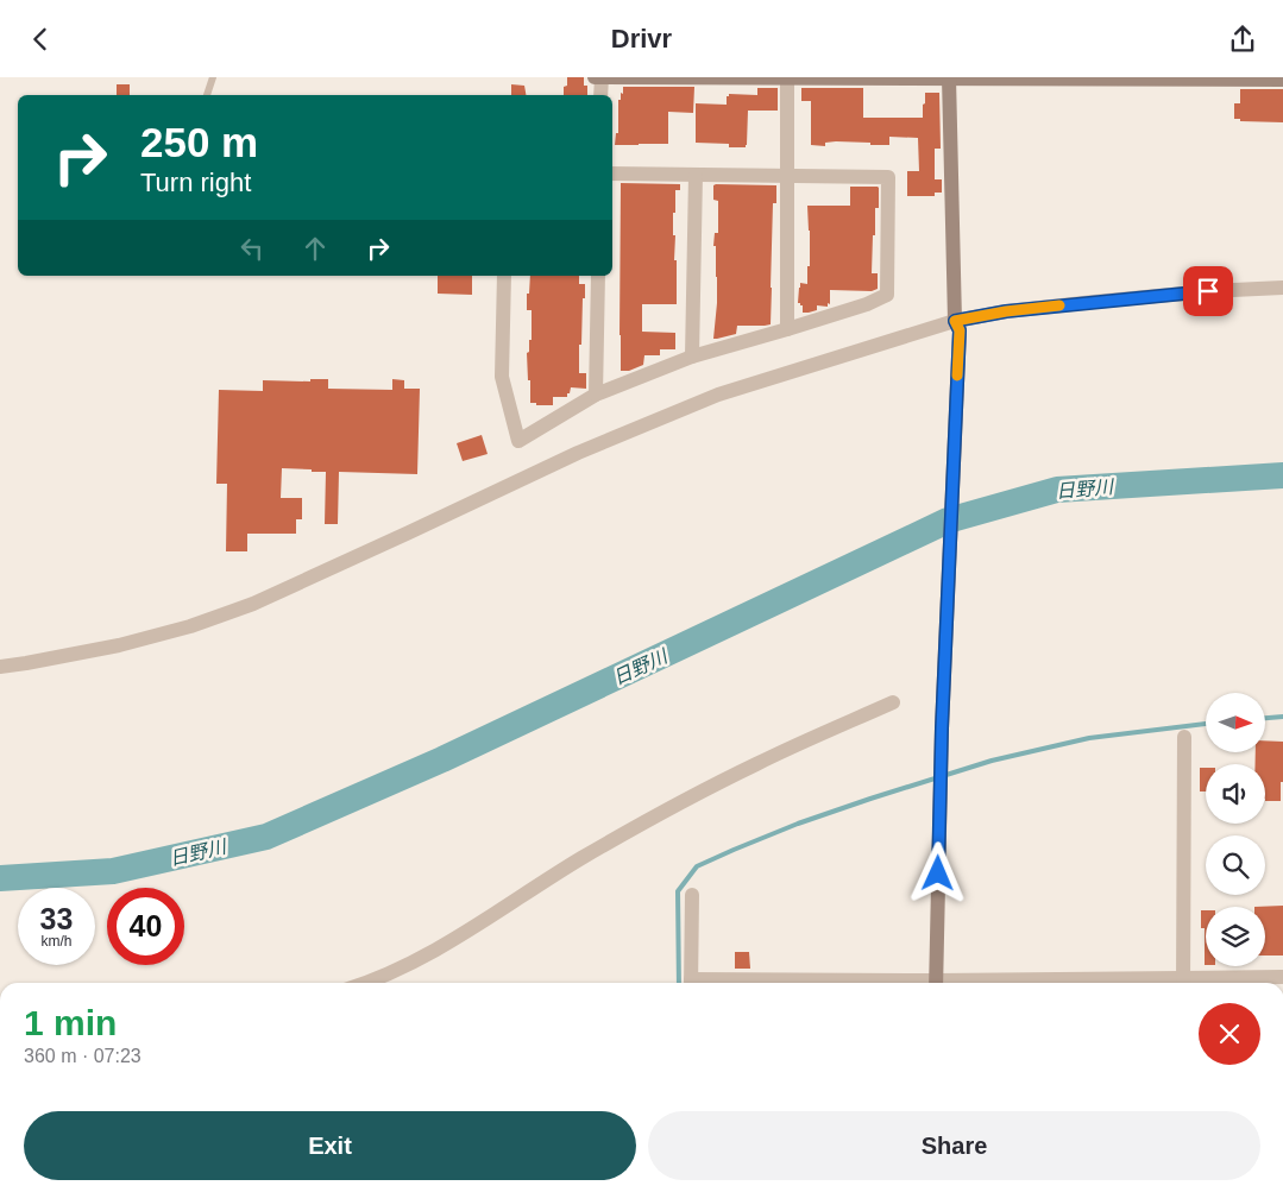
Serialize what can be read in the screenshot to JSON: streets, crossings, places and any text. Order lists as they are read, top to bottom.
{
  "water": ["日野川"],
  "north": "right",
  "page": {
    "header": "Drivr",
    "turn": ["250 m", "Turn right"],
    "speed": "33 km/h",
    "limit": "40",
    "heading": ["1 min", "360 m · 07:23"],
    "buttons": ["Exit", "Share"]
  }
}
